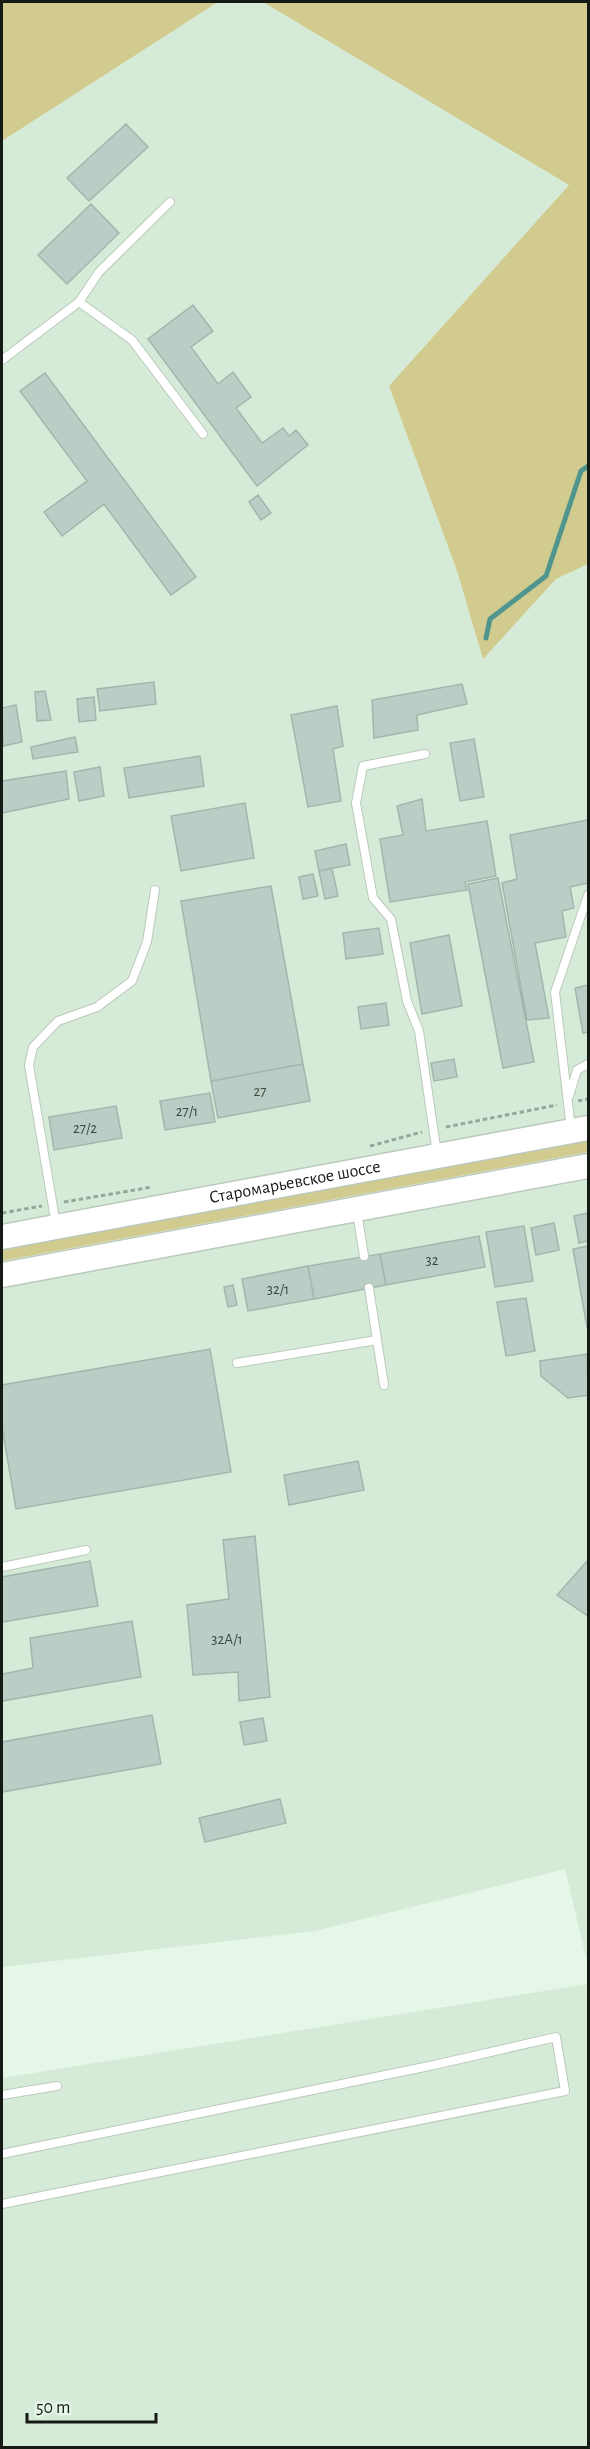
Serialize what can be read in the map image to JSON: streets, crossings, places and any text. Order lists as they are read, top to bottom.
{
  "streets": {
    "main road": ["Старомарьевское шоссе"]
  },
  "house_numbers": [
    "27",
    "27/1",
    "27/2",
    "32",
    "32/1",
    "32А/1"
  ],
  "scale_bar": "50 m"
}
